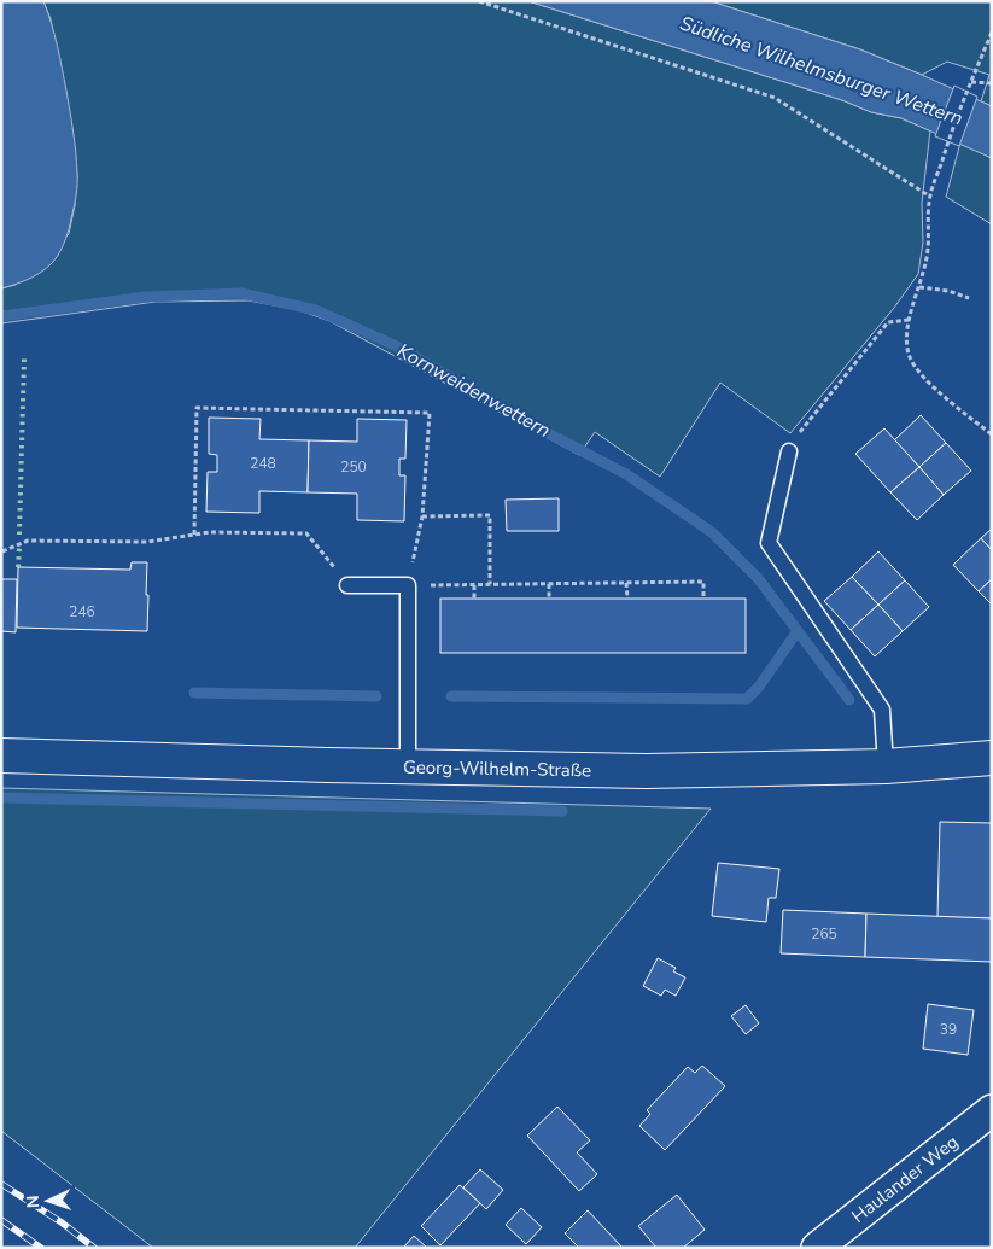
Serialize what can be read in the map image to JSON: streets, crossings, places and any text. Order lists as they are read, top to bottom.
{
  "streets": {
    "main road": ["Georg-Wilhelm-Straße"],
    "street": ["Haulander Weg"]
  },
  "water": ["Südliche Wilhelmsburger Wettern", "Kornweidenwettern"],
  "house_numbers": [
    "248",
    "250",
    "246",
    "265",
    "39"
  ],
  "north": "left"
}
